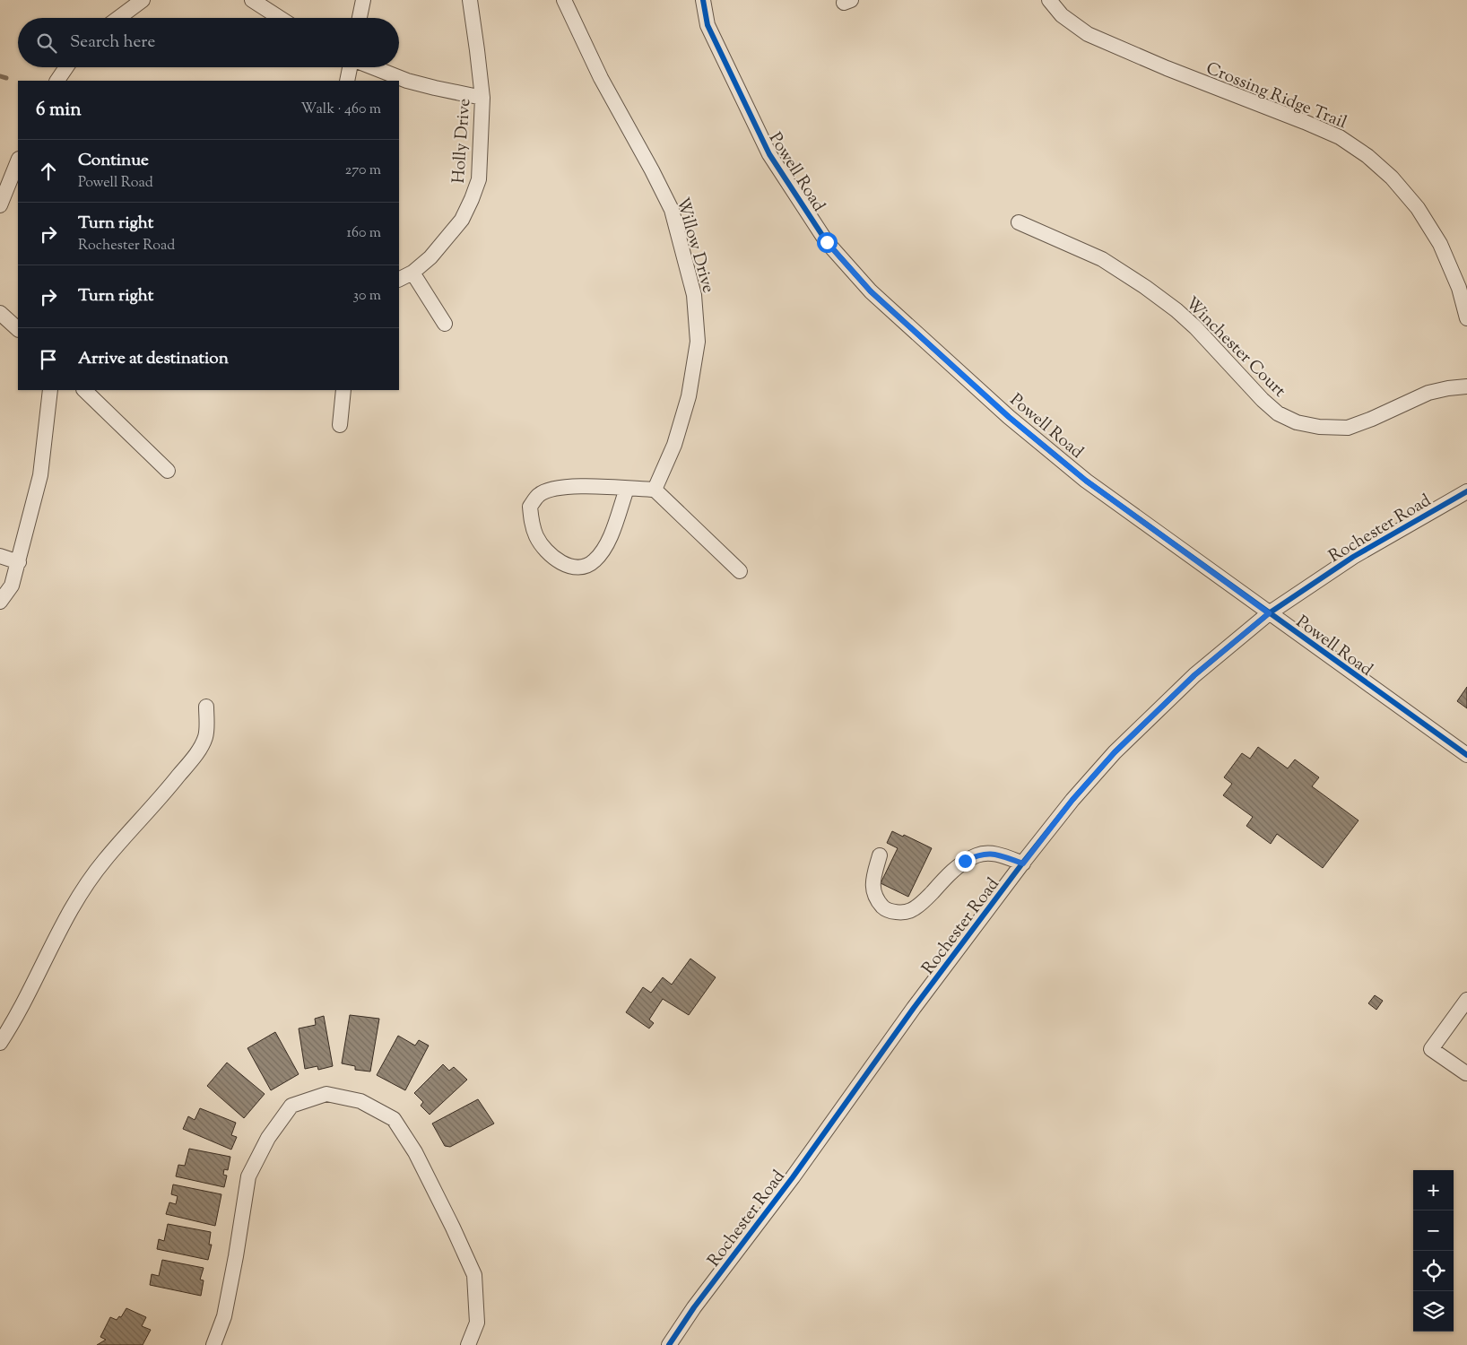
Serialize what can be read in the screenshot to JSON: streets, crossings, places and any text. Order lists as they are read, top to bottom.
{
  "streets": {
    "street": [
      "Crossing Ridge Trail",
      "Holly Drive",
      "Powell Road",
      "Willow Drive",
      "Winchester Court",
      "Rochester Road"
    ]
  },
  "crossings": [
    ["Powell Road", "Rochester Road"]
  ],
  "page": {
    "search": "Search here",
    "heading": ["6 min", "Walk · 460 m"],
    "list": [
      ["Continue", "Powell Road", "270 m"],
      ["Turn right", "Rochester Road", "160 m"],
      ["Turn right", "30 m"],
      "Arrive at destination"
    ],
    "map_buttons": ["+", "−"]
  }
}
